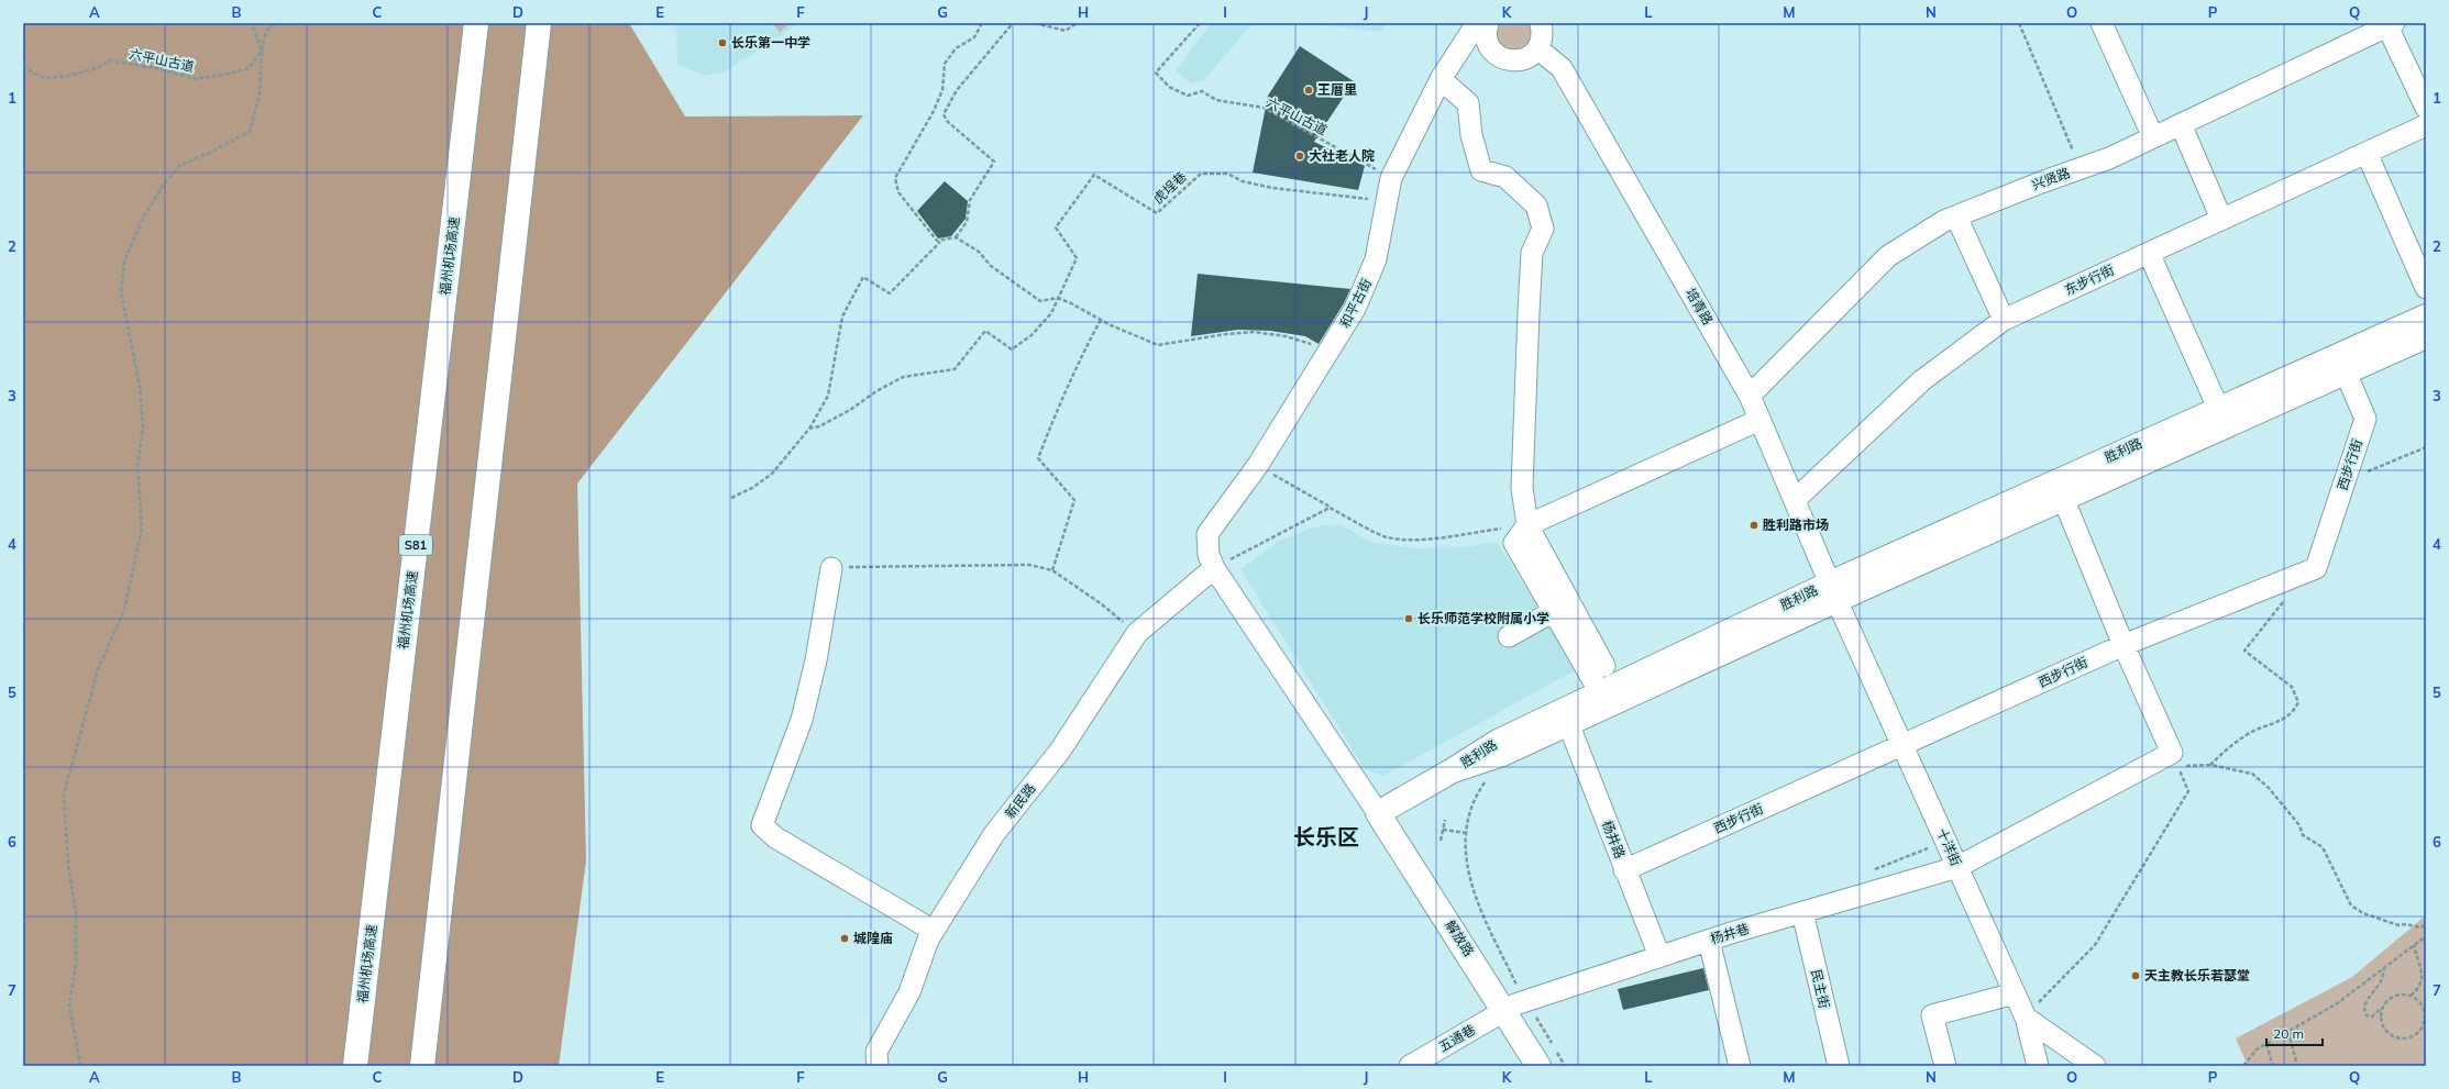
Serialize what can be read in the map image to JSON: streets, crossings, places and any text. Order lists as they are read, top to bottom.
{
  "streets": {
    "main road": [
      "福州机场高速",
      "胜利路",
      "S81",
      "解放路"
    ],
    "street": [
      "兴贤路",
      "东步行街",
      "和平古街",
      "培青路",
      "西步行街",
      "新民路",
      "杨井路",
      "十洋街",
      "杨井巷",
      "民主街",
      "五通巷"
    ],
    "path": ["六平山古道", "虎埕巷"]
  },
  "crossings": [
    ["六平山古道", "和平古街"],
    ["兴贤路", "培青路"],
    ["虎埕巷", "和平古街"],
    ["东步行街", "培青路"],
    ["和平古街", "新民路"],
    ["和平古街", "解放路"],
    ["培青路", "胜利路"],
    ["培青路", "十洋街"],
    ["胜利路", "西步行街"],
    ["胜利路", "杨井路"],
    ["胜利路", "十洋街"],
    ["西步行街", "杨井路"],
    ["西步行街", "十洋街"],
    ["杨井路", "杨井巷"],
    ["十洋街", "杨井巷"],
    ["杨井巷", "解放路"],
    ["杨井巷", "民主街"],
    ["杨井巷", "五通巷"],
    ["解放路", "五通巷"]
  ],
  "districts": ["长乐区"],
  "places": [
    "长乐第一中学",
    "王厝里",
    "大社老人院",
    "胜利路市场",
    "长乐师范学校附属小学",
    "城隍庙",
    "天主教长乐若瑟堂"
  ],
  "scale_bar": "20 m",
  "grid": {
    "columns": [
      "A",
      "B",
      "C",
      "D",
      "E",
      "F",
      "G",
      "H",
      "I",
      "J",
      "K",
      "L",
      "M",
      "N",
      "O",
      "P",
      "Q"
    ],
    "rows": [
      "1",
      "2",
      "3",
      "4",
      "5",
      "6",
      "7"
    ]
  }
}
